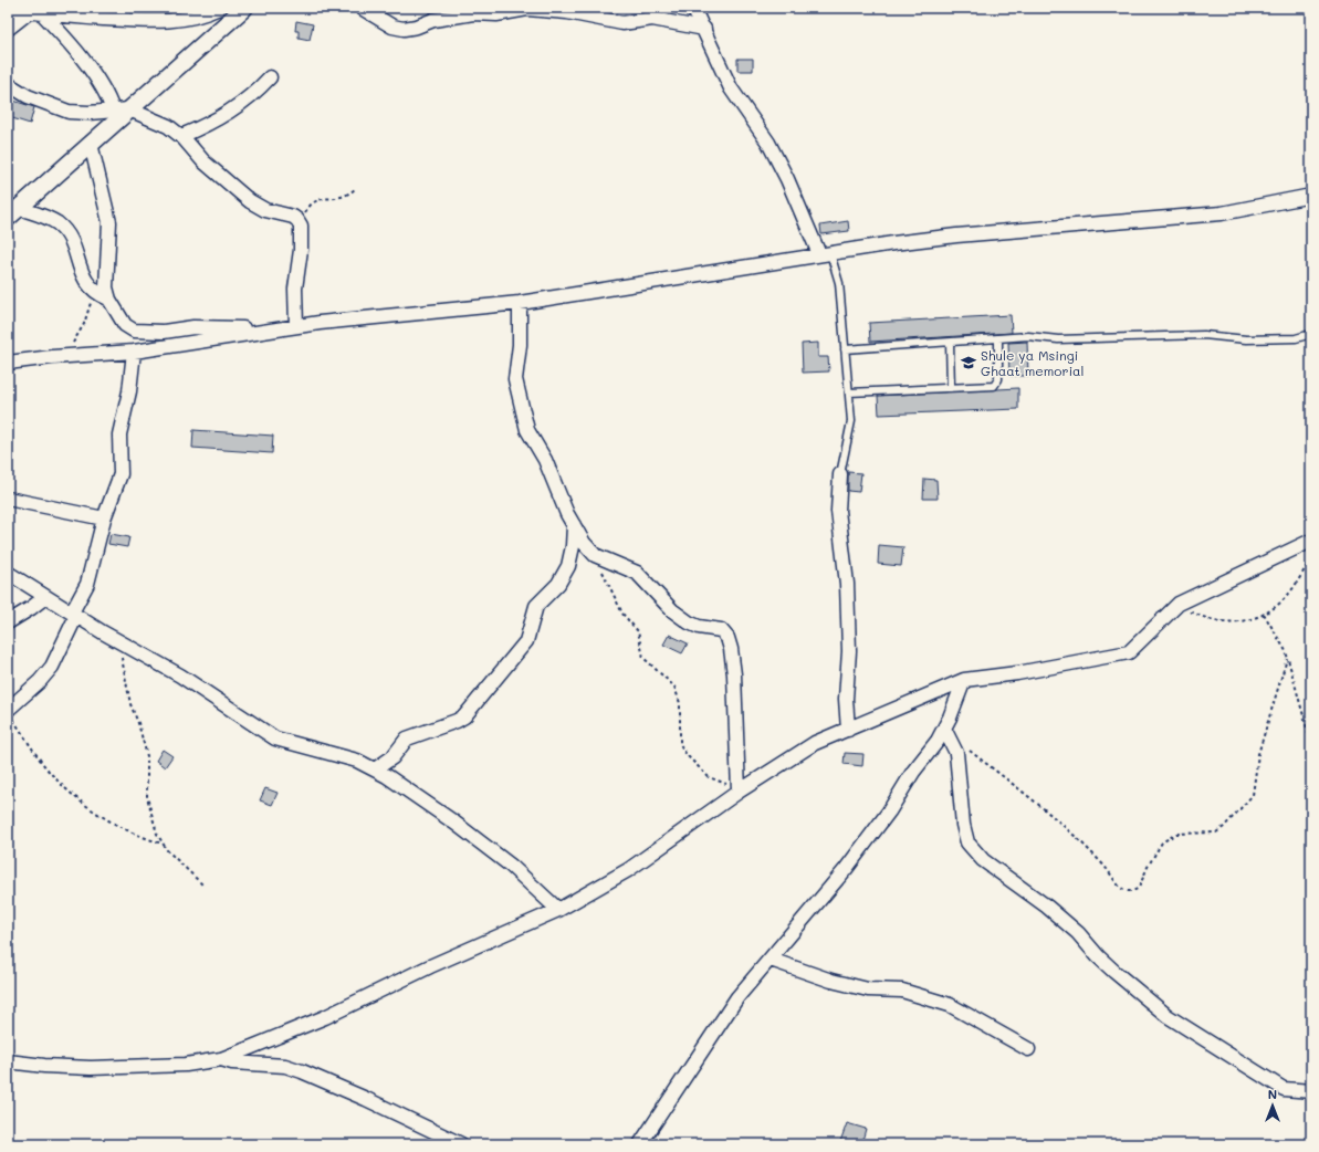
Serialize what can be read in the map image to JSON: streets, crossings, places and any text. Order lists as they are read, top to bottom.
{
  "places": {
    "school or university": ["Shule ya Msingi Ghaat memorial"]
  },
  "north": "top"
}
